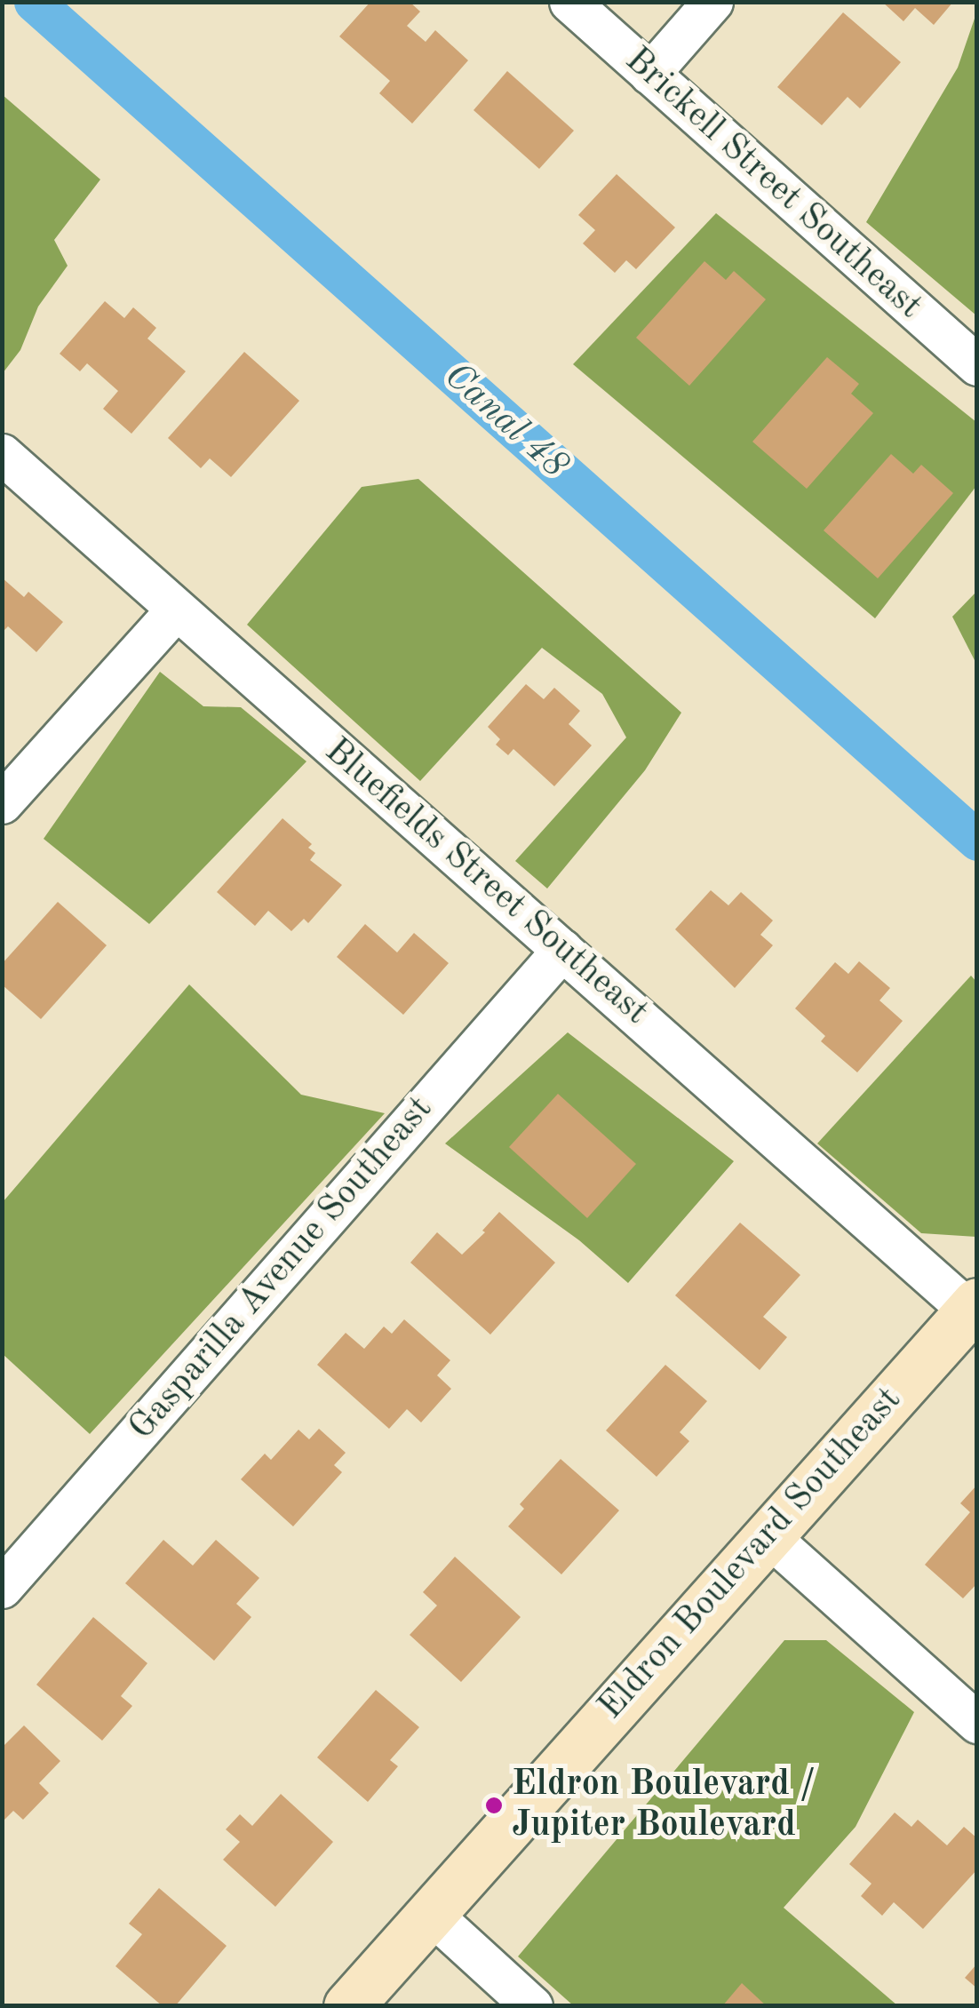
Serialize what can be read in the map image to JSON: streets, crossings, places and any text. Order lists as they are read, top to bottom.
{
  "streets": {
    "street": [
      "Brickell Street Southeast",
      "Bluefields Street Southeast",
      "Gasparilla Avenue Southeast",
      "Eldron Boulevard Southeast"
    ]
  },
  "crossings": [
    ["Bluefields Street Southeast", "Gasparilla Avenue Southeast"],
    ["Bluefields Street Southeast", "Eldron Boulevard Southeast"]
  ],
  "water": ["Canal 48"],
  "places": ["Eldron Boulevard / Jupiter Boulevard"]
}
